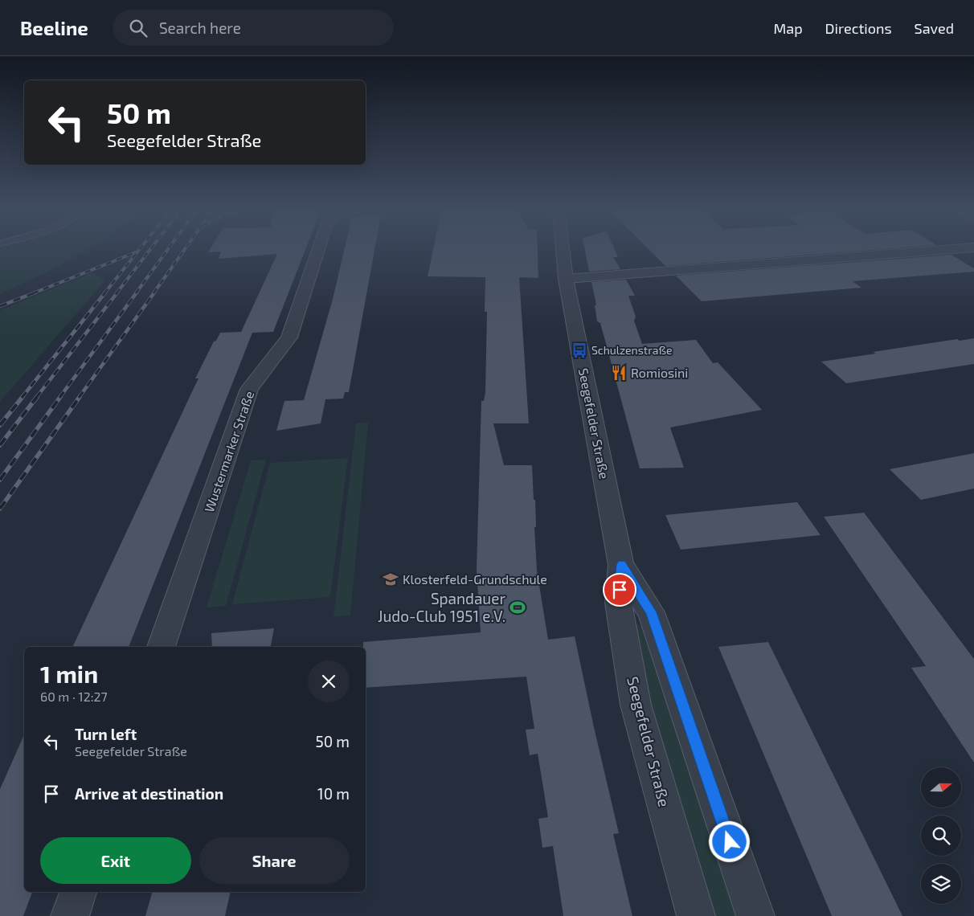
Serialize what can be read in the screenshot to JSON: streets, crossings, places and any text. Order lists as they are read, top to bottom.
{
  "streets": {
    "street": ["Seegefelder Straße", "Wustermarker Straße"]
  },
  "places": {
    "bus stop": ["Schulzenstraße"],
    "restaurant": ["Romiosini"],
    "school or university": ["Klosterfeld-Grundschule"],
    "sports": ["Spandauer Judo-Club 1951 e.V."]
  },
  "north": "right",
  "page": {
    "header": "Beeline",
    "search": "Search here",
    "nav": ["Map", "Directions", "Saved"],
    "turn": ["50 m", "Seegefelder Straße"],
    "heading": ["1 min", "60 m · 12:27"],
    "list": [
      {
        "name": "Turn left",
        "note": "Seegefelder Straße",
        "value": "50 m"
      },
      {
        "name": "Arrive at destination",
        "value": "10 m"
      }
    ],
    "buttons": ["Exit", "Share"]
  }
}
